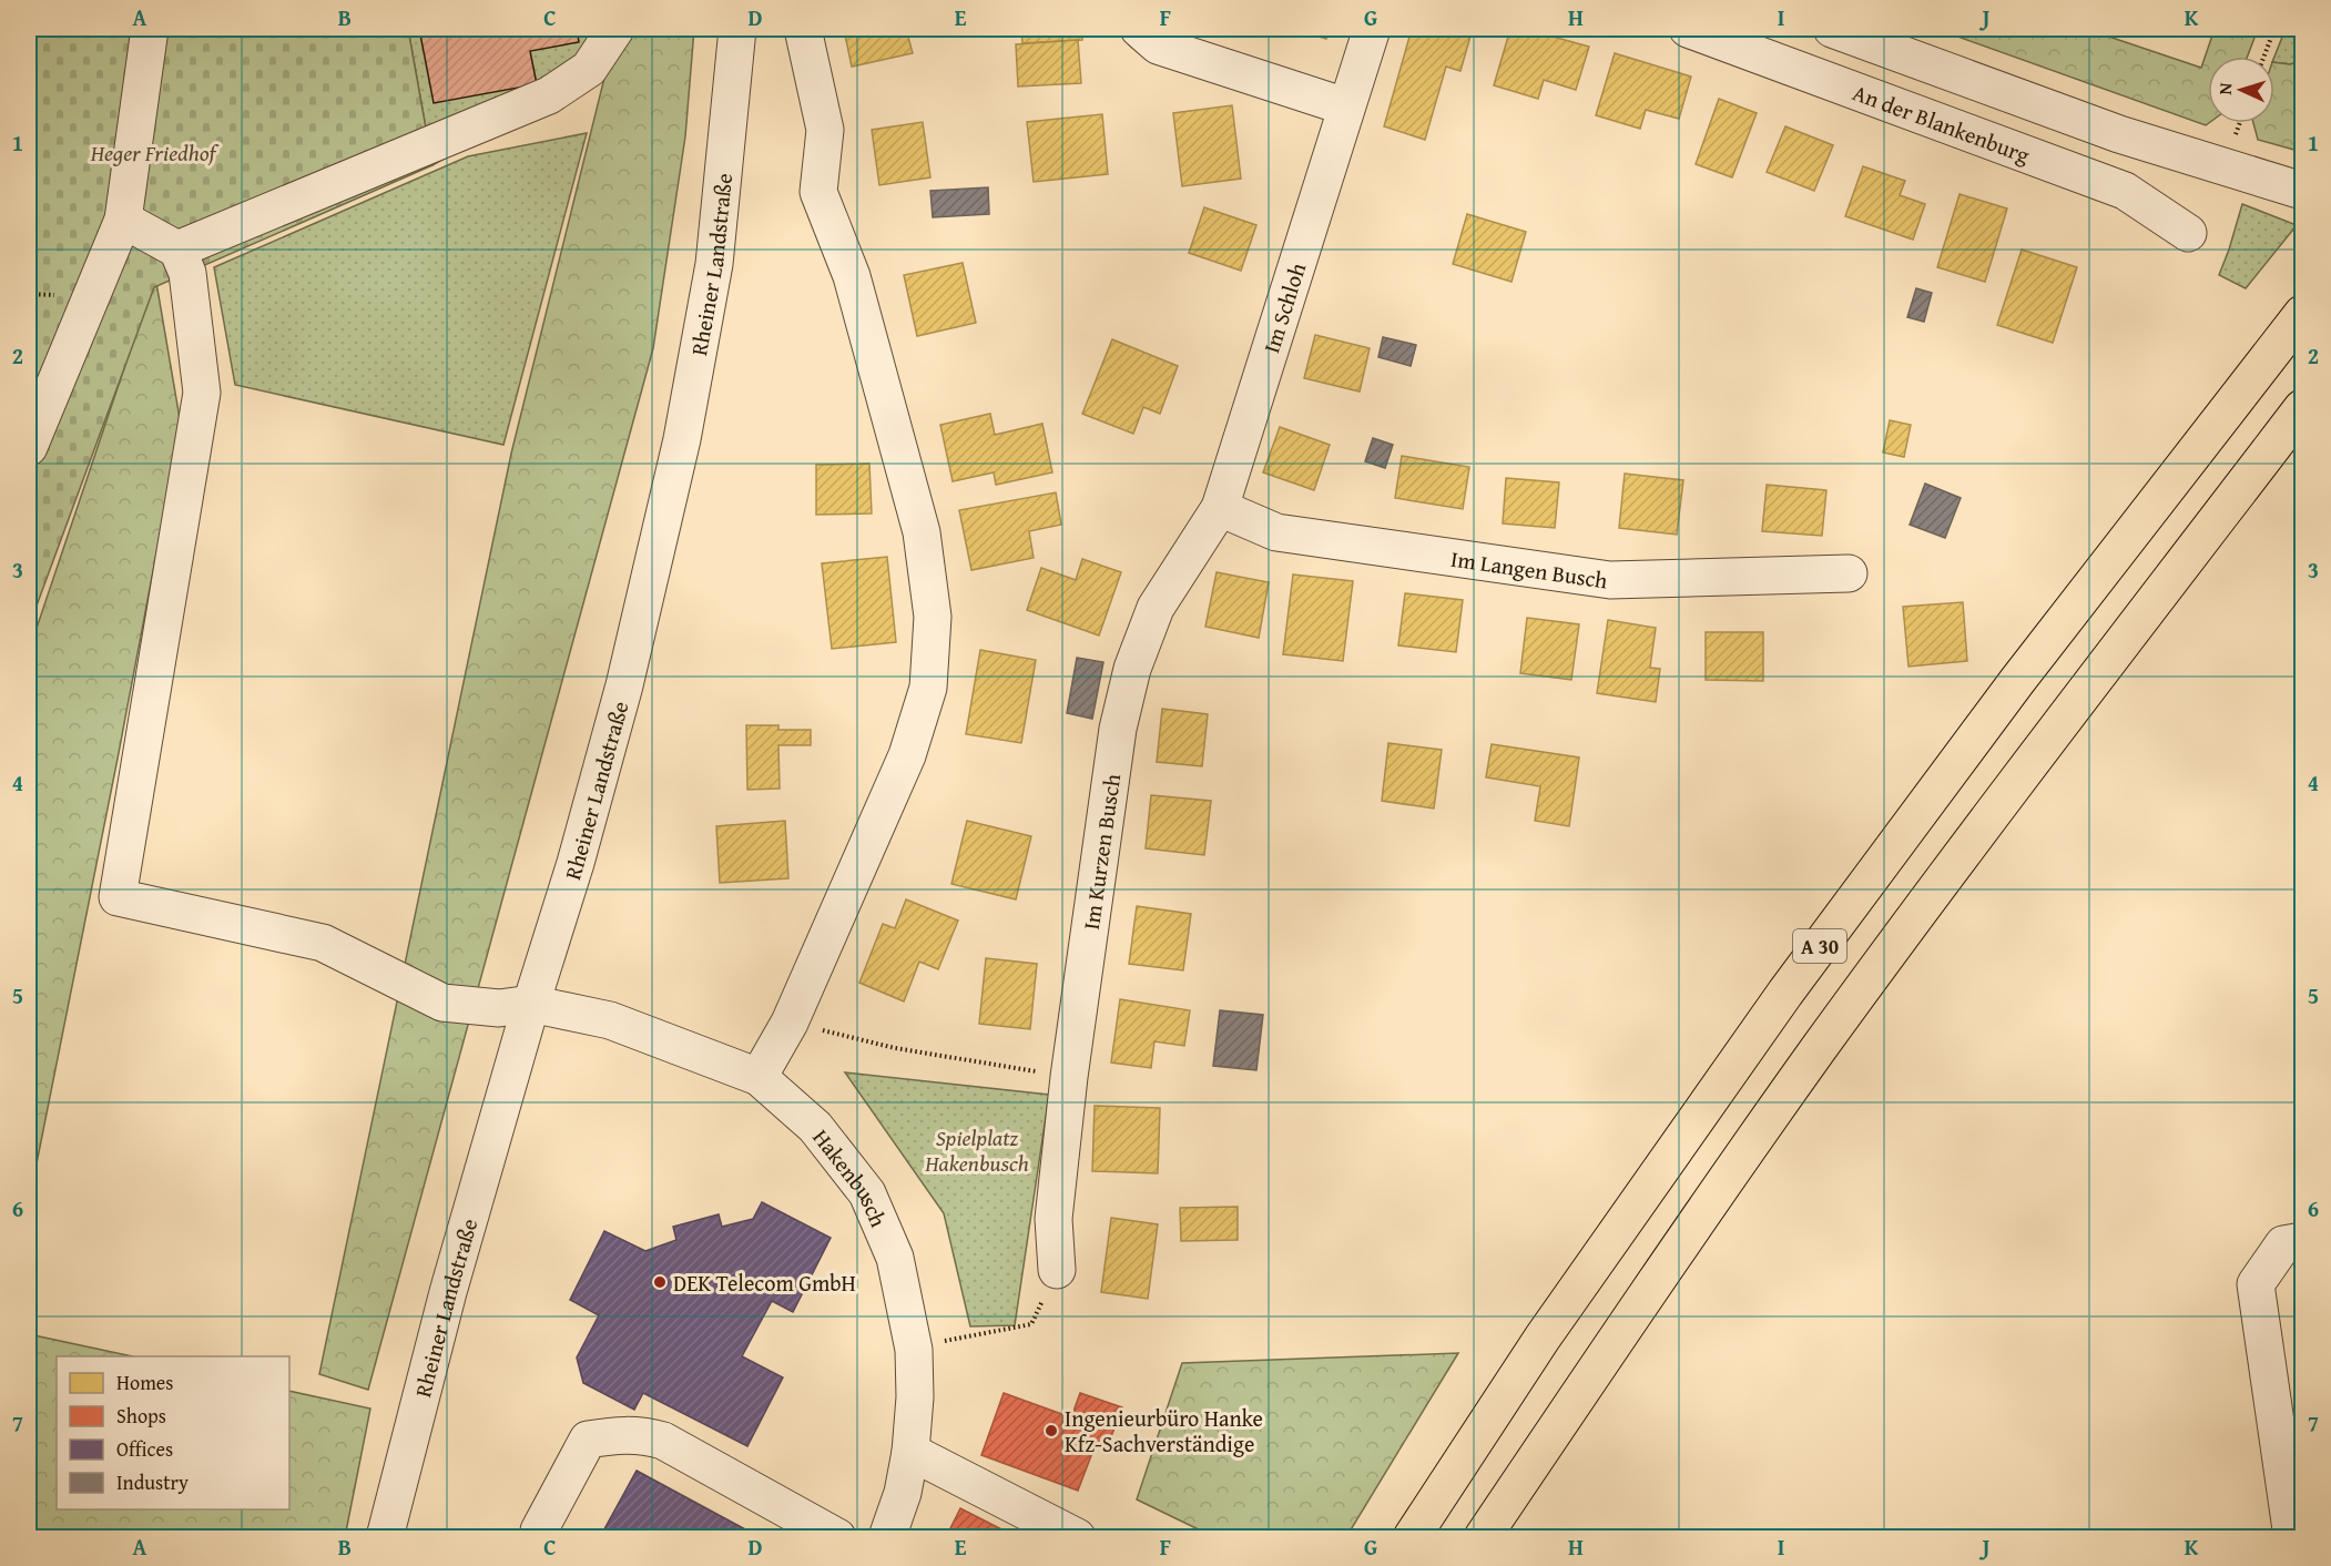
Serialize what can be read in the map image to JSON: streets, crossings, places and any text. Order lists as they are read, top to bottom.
{
  "streets": {
    "highway": ["A 30"],
    "street": [
      "An der Blankenburg",
      "Rheiner Landstraße",
      "Im Schloh",
      "Im Langen Busch",
      "Im Kurzen Busch",
      "Hakenbusch"
    ]
  },
  "crossings": [
    ["Rheiner Landstraße", "Hakenbusch"],
    ["Im Schloh", "Im Langen Busch"],
    ["Im Schloh", "Im Kurzen Busch"],
    ["Im Langen Busch", "Im Kurzen Busch"]
  ],
  "parks": ["Heger Friedhof", "Spielplatz Hakenbusch"],
  "places": ["DEK Telecom GmbH", "Ingenieurbüro Hanke Kfz-Sachverständige"],
  "legend": [
    "Homes",
    "Shops",
    "Offices",
    "Industry"
  ],
  "north": "left",
  "grid": {
    "columns": [
      "A",
      "B",
      "C",
      "D",
      "E",
      "F",
      "G",
      "H",
      "I",
      "J",
      "K"
    ],
    "rows": [
      "1",
      "2",
      "3",
      "4",
      "5",
      "6",
      "7"
    ]
  }
}
